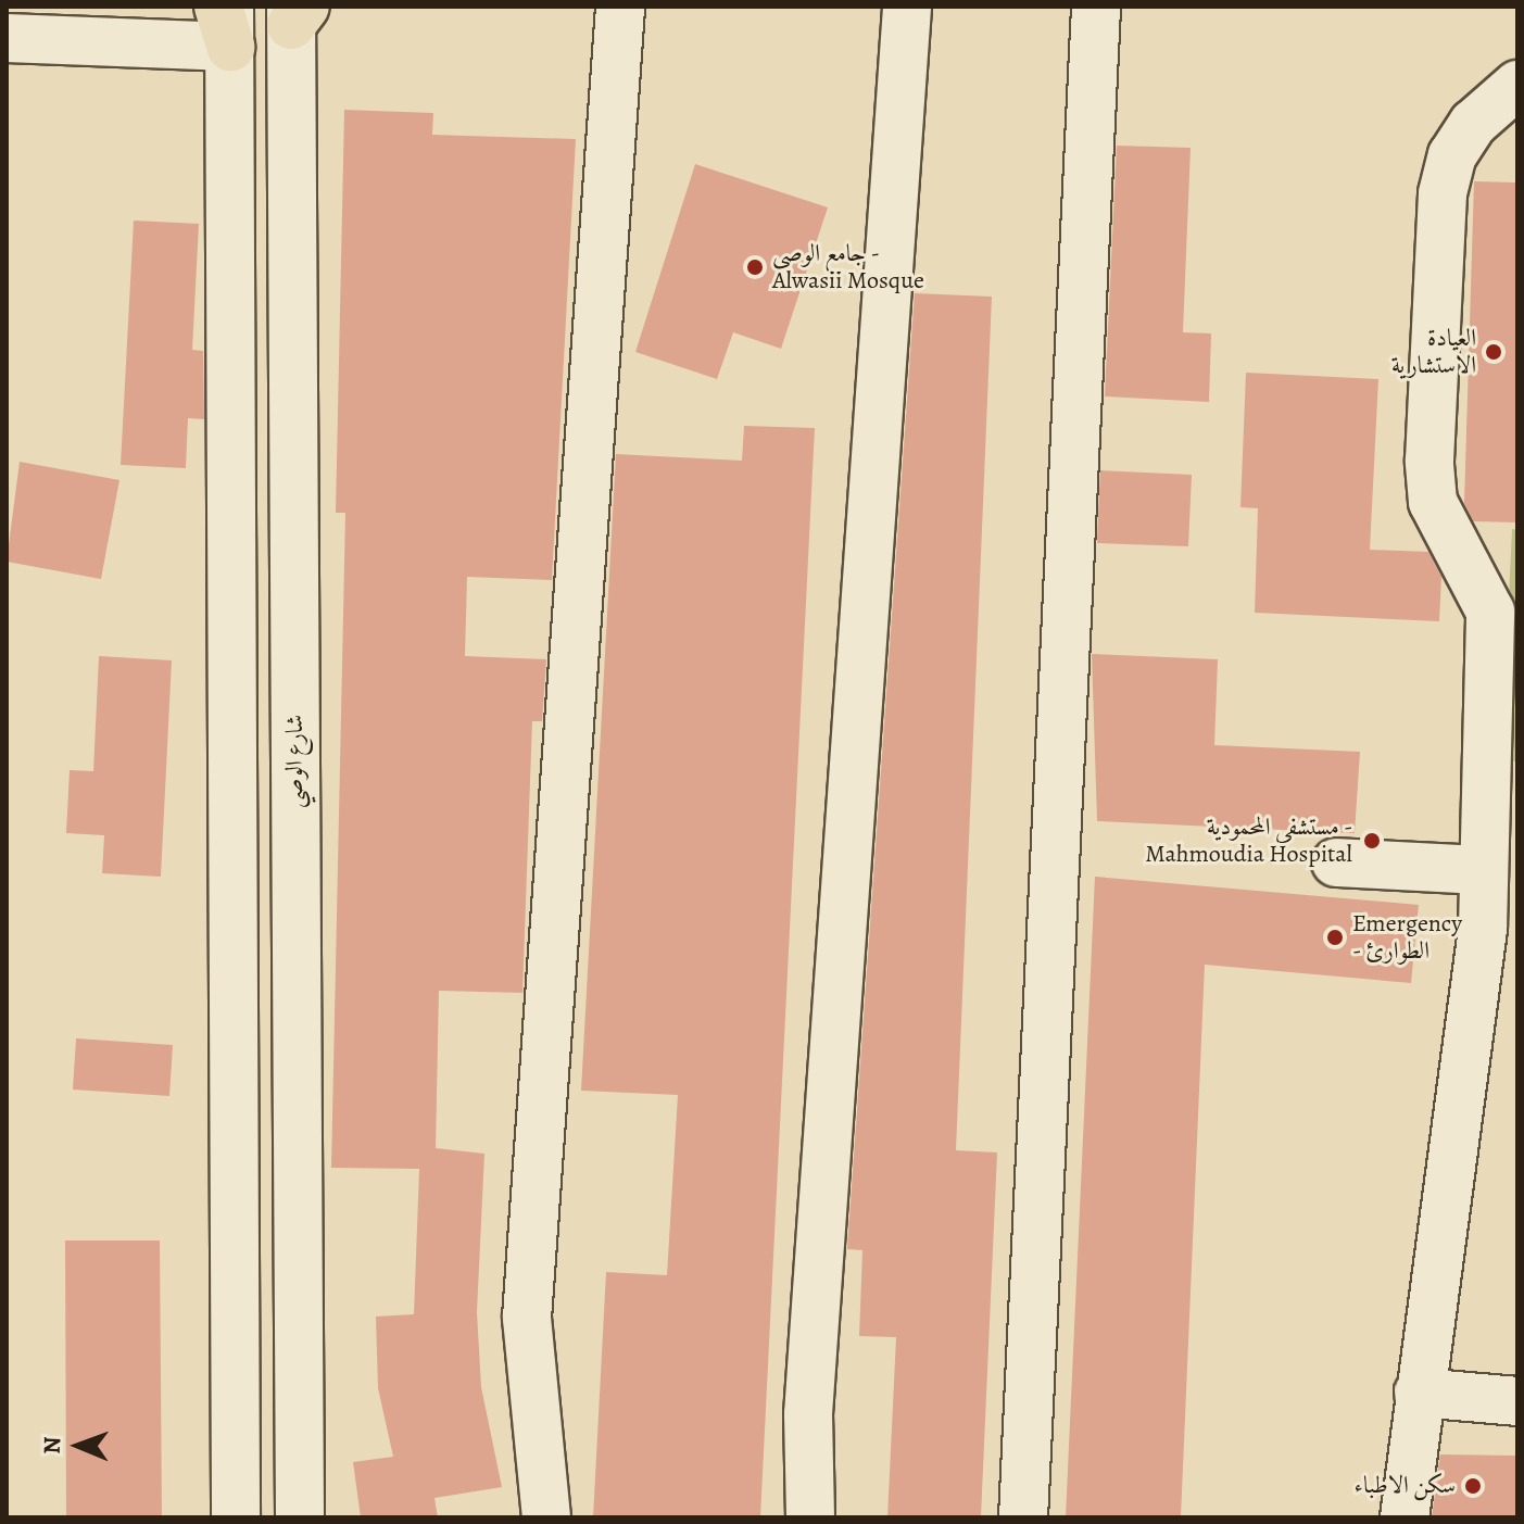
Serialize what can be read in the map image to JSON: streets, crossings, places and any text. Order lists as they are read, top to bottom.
{
  "streets": {
    "street": ["شارع الوصي"]
  },
  "places": [
    "جامع الوصي - Alwasii Mosque",
    "العيادة الاستشارية",
    "مستشفى المحمودية - Mahmoudia Hospital",
    "Emergency - الطوارئ",
    "سكن الاطباء"
  ],
  "north": "left"
}
